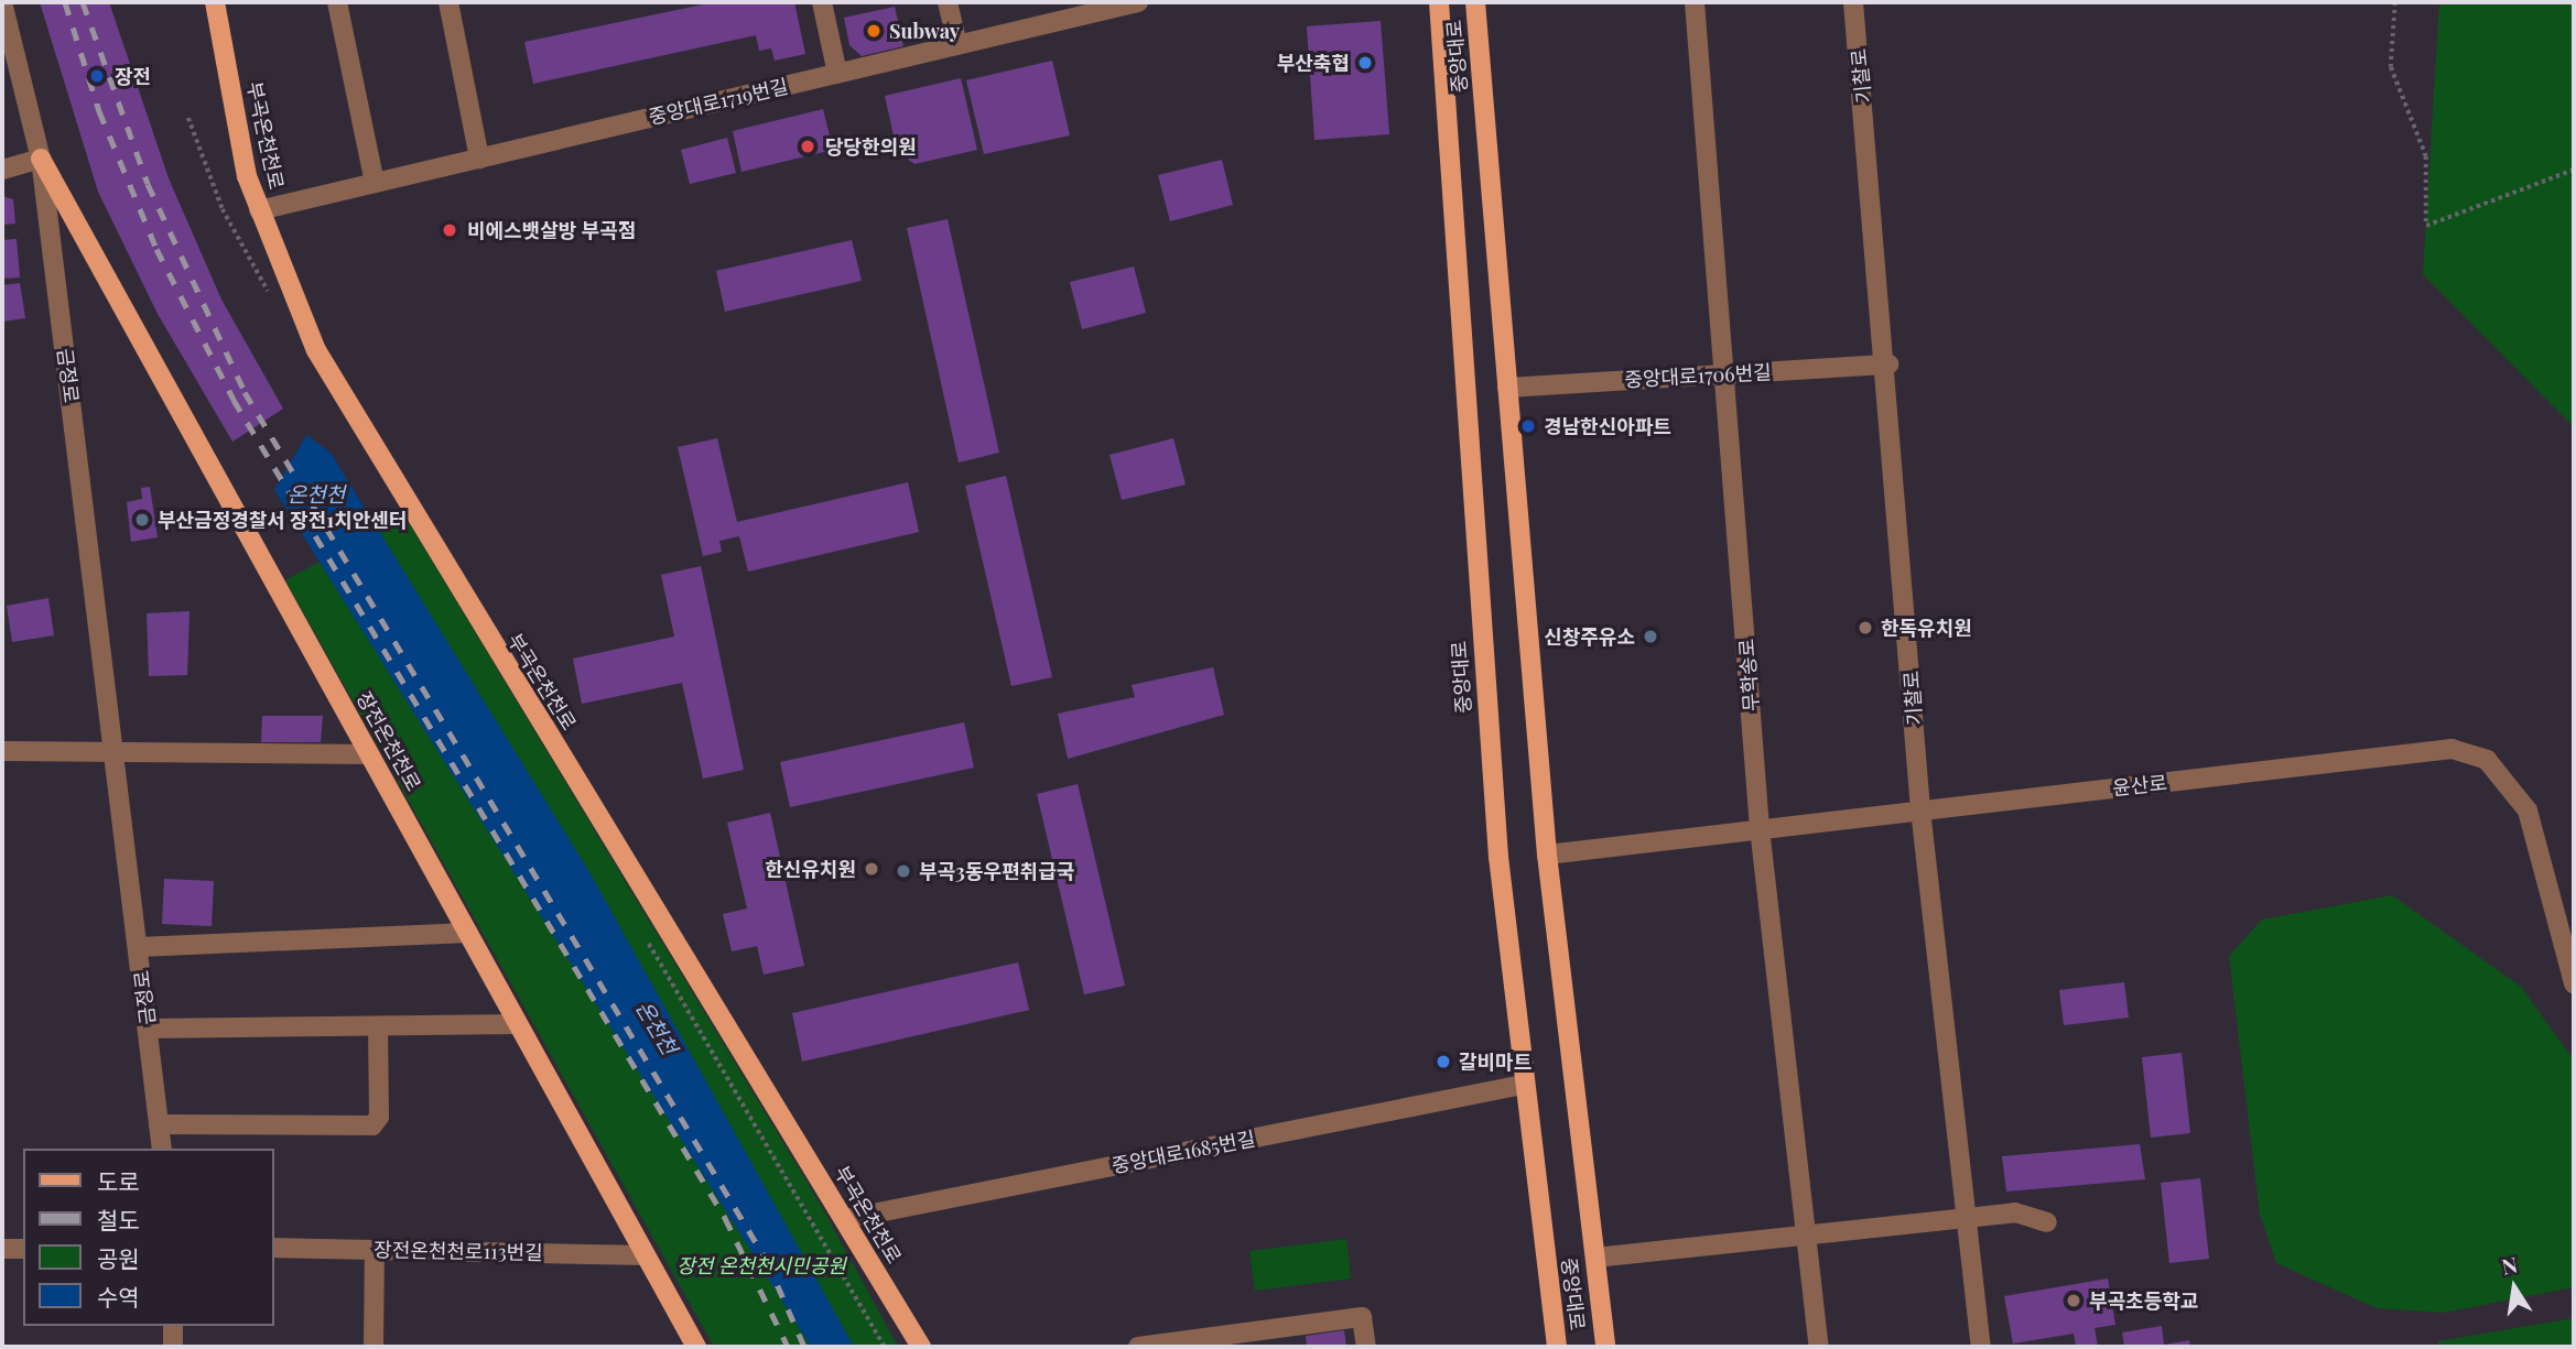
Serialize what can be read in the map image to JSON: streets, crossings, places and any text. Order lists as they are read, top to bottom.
{
  "streets": {
    "main road": ["중앙대로", "부곡온천천로", "장전온천천로"],
    "street": [
      "기찰로",
      "중앙대로1719번길",
      "금정로",
      "중앙대로1706번길",
      "무학송로",
      "윤산로",
      "중앙대로1685번길",
      "장전온천천로113번길"
    ]
  },
  "crossings": [
    ["중앙대로", "기찰로"],
    ["중앙대로", "중앙대로1706번길"],
    ["중앙대로", "무학송로"],
    ["중앙대로", "윤산로"],
    ["중앙대로", "중앙대로1685번길"],
    ["기찰로", "중앙대로1706번길"],
    ["기찰로", "윤산로"],
    ["중앙대로1719번길", "부곡온천천로"],
    ["부곡온천천로", "중앙대로1685번길"],
    ["금정로", "장전온천천로"],
    ["중앙대로1706번길", "무학송로"],
    ["무학송로", "윤산로"],
    ["장전온천천로", "장전온천천로113번길"]
  ],
  "water": ["온천천"],
  "parks": ["장전 온천천시민공원"],
  "places": [
    "Subway",
    "부산축협",
    "장전",
    "당당한의원",
    "비에스뱃살방 부곡점",
    "경남한신아파트",
    "부산금정경찰서 장전1치안센터",
    "한독유치원",
    "신창주유소",
    "한신유치원",
    "부곡3동우편취급국",
    "갈비마트",
    "부곡초등학교"
  ],
  "legend": [
    "도로",
    "철도",
    "공원",
    "수역"
  ],
  "north": "top"
}
